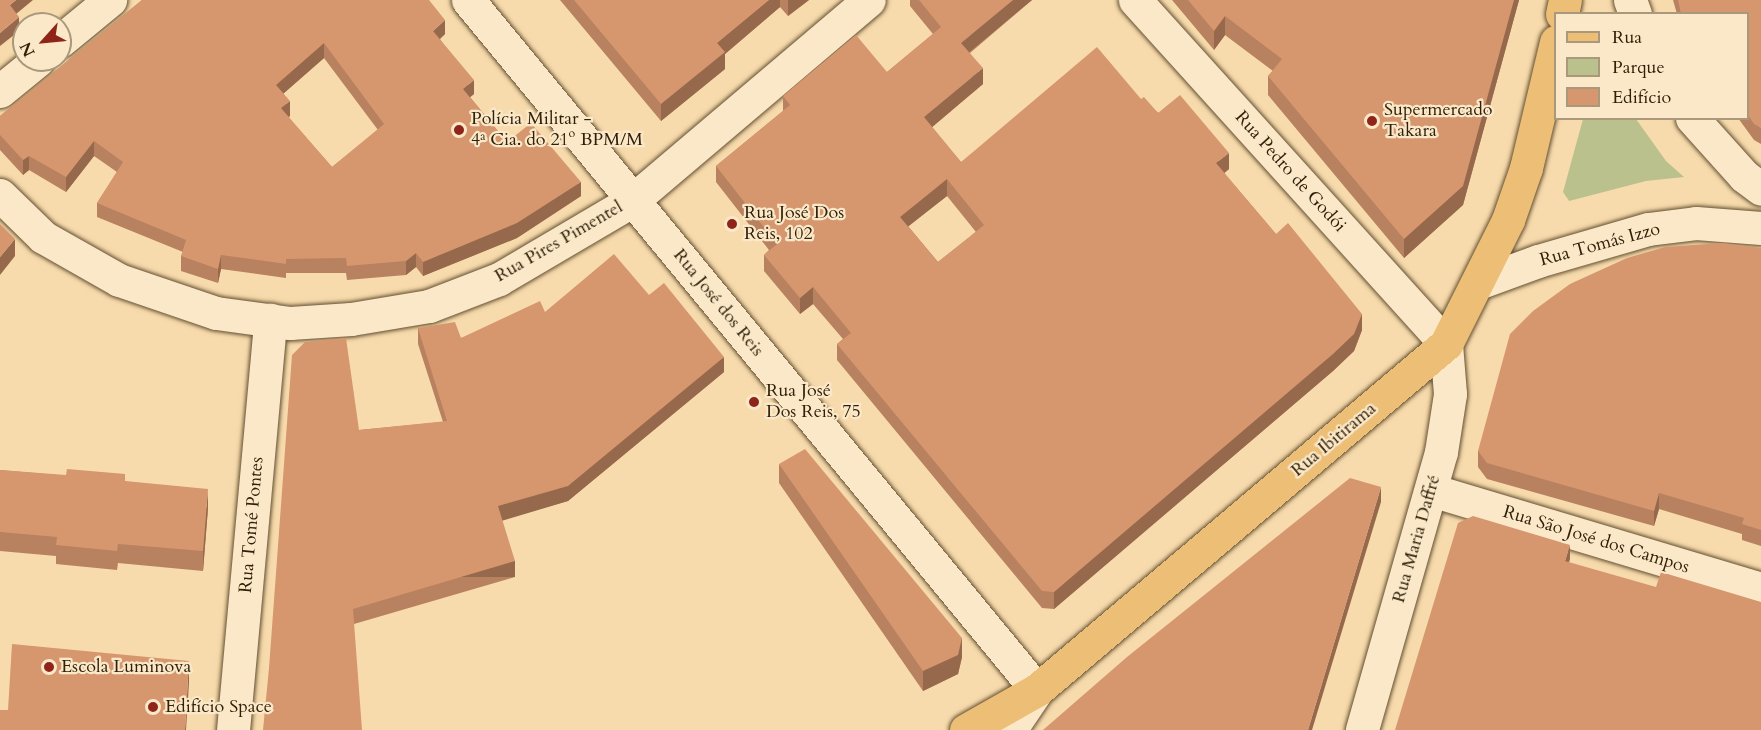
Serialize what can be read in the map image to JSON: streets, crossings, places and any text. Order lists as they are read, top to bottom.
{
  "streets": {
    "main road": ["Rua Ibitirama"],
    "street": [
      "Rua Pedro de Godói",
      "Rua Pires Pimentel",
      "Rua Tomás Izzo",
      "Rua José dos Reis",
      "Rua Tomé Pontes",
      "Rua Maria Daffré",
      "Rua São José dos Campos"
    ]
  },
  "crossings": [
    ["Rua Pedro de Godói", "Rua Ibitirama"],
    ["Rua Pedro de Godói", "Rua Maria Daffré"],
    ["Rua Pires Pimentel", "Rua José dos Reis"],
    ["Rua Pires Pimentel", "Rua Tomé Pontes"],
    ["Rua Tomás Izzo", "Rua Ibitirama"],
    ["Rua José dos Reis", "Rua Ibitirama"],
    ["Rua Ibitirama", "Rua Maria Daffré"],
    ["Rua Maria Daffré", "Rua São José dos Campos"]
  ],
  "places": [
    "Supermercado Takara",
    "Polícia Militar - 4ª Cia. do 21º BPM/M",
    "Rua José Dos Reis, 102",
    "Rua José Dos Reis, 75",
    "Escola Luminova",
    "Edifício Space"
  ],
  "legend": ["Rua", "Parque", "Edifício"],
  "north": "bottom left"
}
